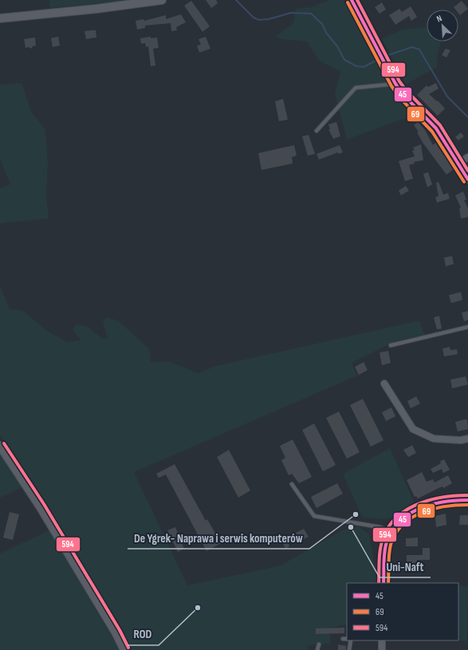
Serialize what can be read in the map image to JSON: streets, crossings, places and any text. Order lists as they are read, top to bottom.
{
  "places": ["De Ygrek- Naprawa i serwis komputerów", "Uni-Naft", "ROD"],
  "lines": ["transit line 45", "transit line 594", "transit line 69"],
  "legend": ["45", "69", "594"],
  "north": "top left"
}
